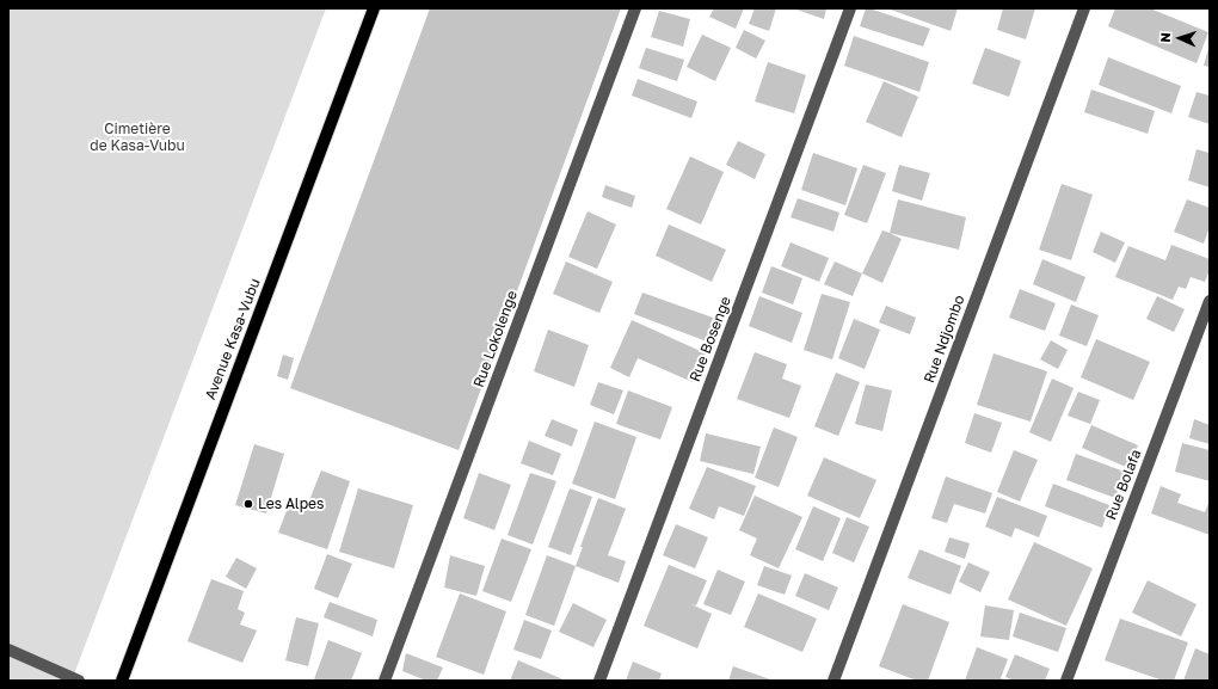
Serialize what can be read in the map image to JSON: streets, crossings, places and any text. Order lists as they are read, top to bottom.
{
  "streets": {
    "main road": ["Avenue Kasa-Vubu"],
    "street": [
      "Rue Lokolenge",
      "Rue Bosenge",
      "Rue Ndjombo",
      "Rue Bolafa"
    ]
  },
  "parks": ["Cimetière de Kasa-Vubu"],
  "places": ["Les Alpes"],
  "north": "left"
}
